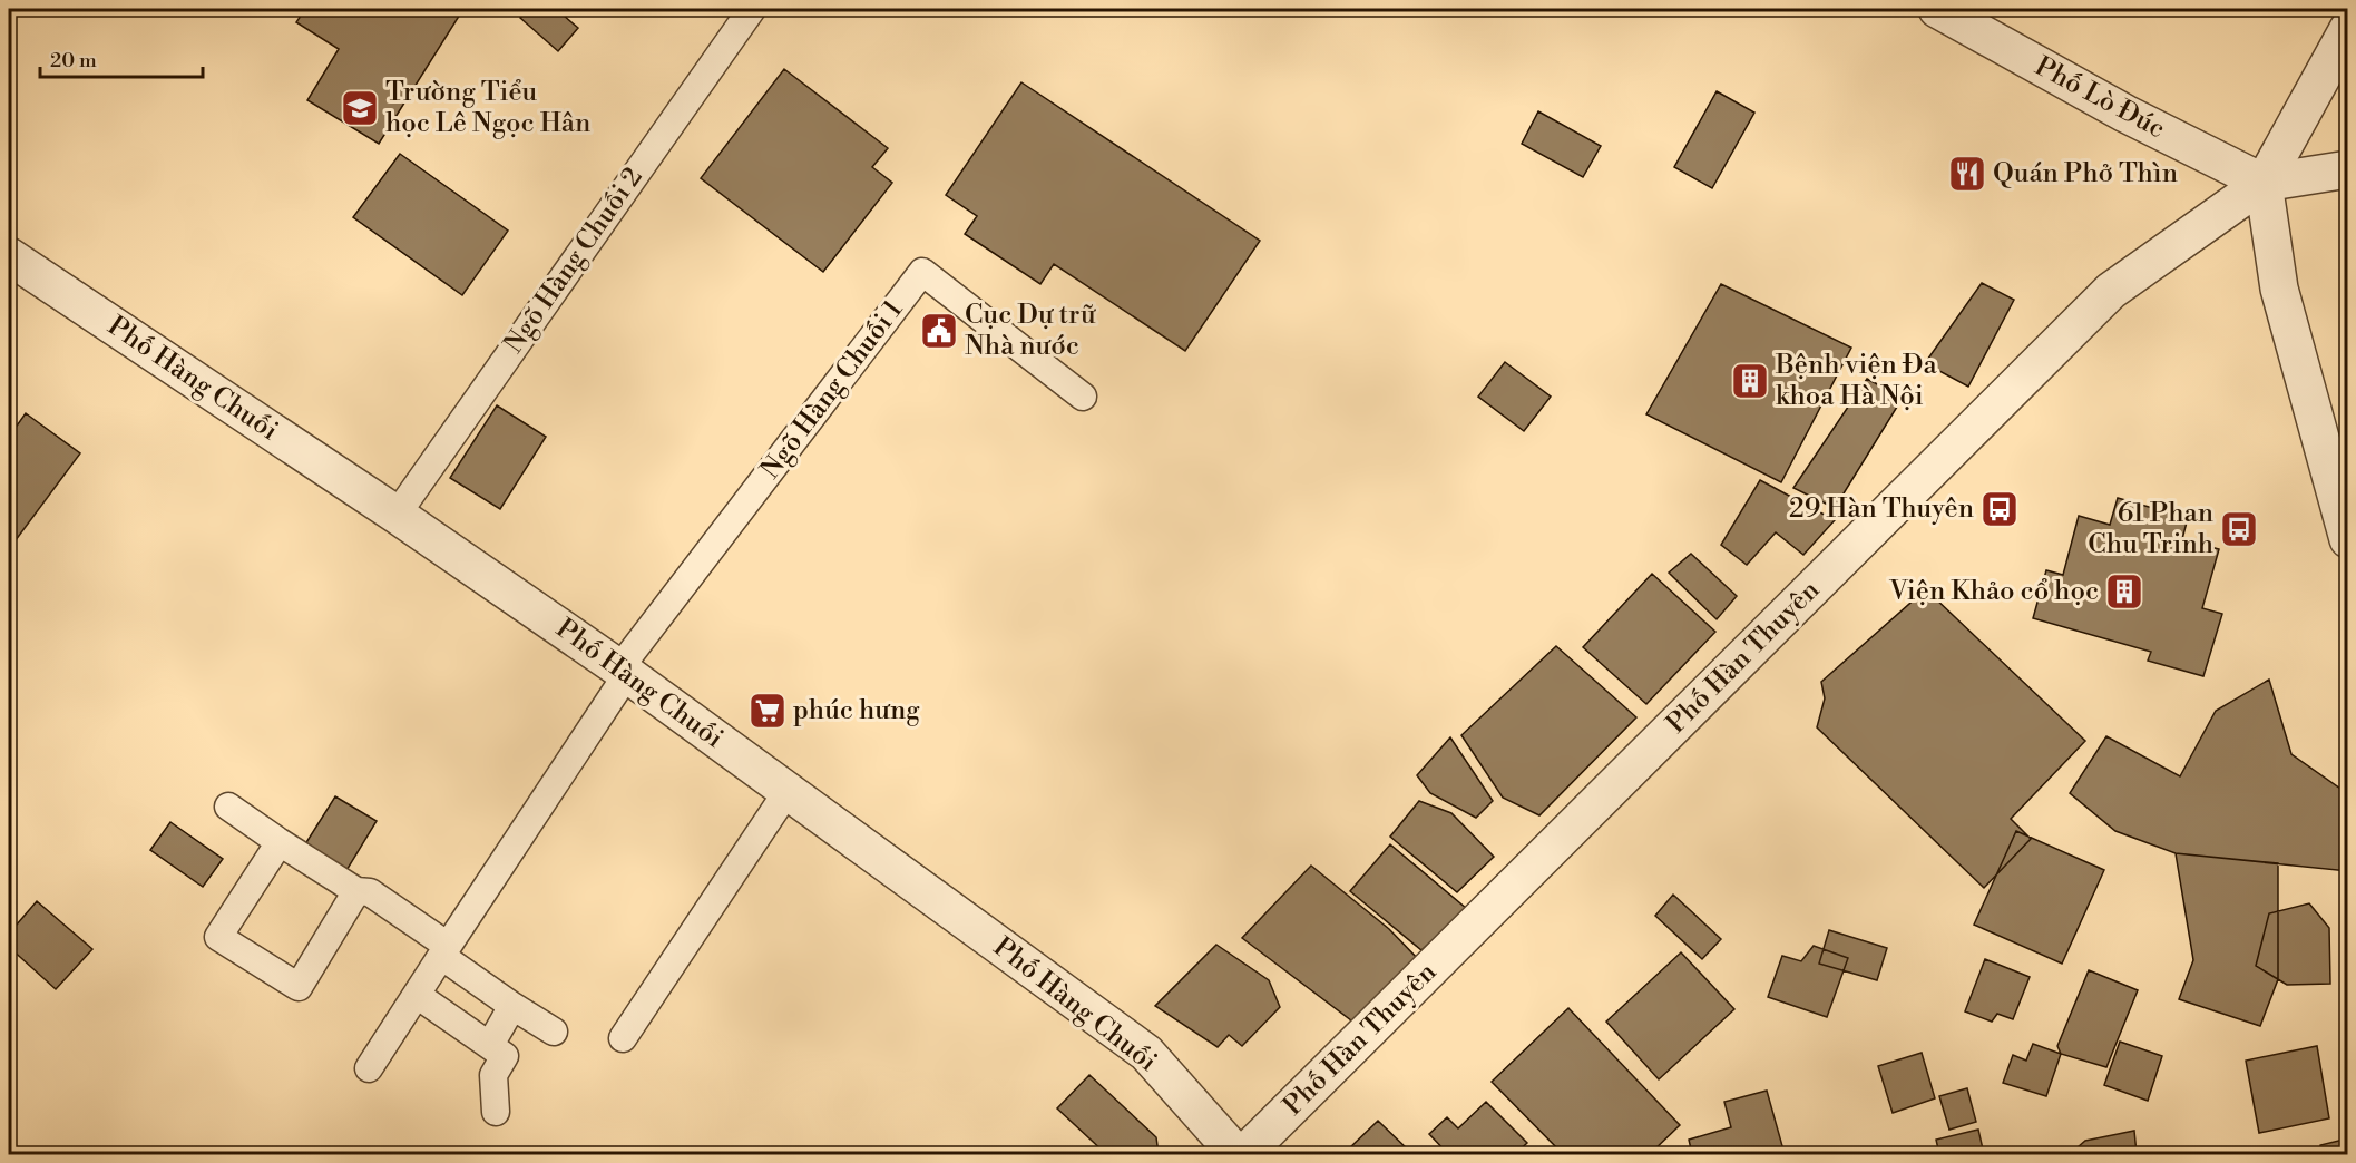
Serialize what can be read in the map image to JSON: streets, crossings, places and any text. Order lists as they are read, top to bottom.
{
  "streets": {
    "street": ["Phố Lò Đúc", "Phố Hàng Chuối", "Phố Hàn Thuyên"],
    "lane": ["Ngõ Hàng Chuối 2", "Ngõ Hàng Chuối 1"]
  },
  "crossings": [
    ["Phố Lò Đúc", "Phố Hàn Thuyên"],
    ["Ngõ Hàng Chuối 2", "Phố Hàng Chuối"],
    ["Phố Hàng Chuối", "Ngõ Hàng Chuối 1"]
  ],
  "places": {
    "school or university": ["Trường Tiểu học Lê Ngọc Hân"],
    "restaurant": ["Quán Phở Thìn"],
    "public building": ["Cục Dự trữ Nhà nước"],
    "building": ["Bệnh viện Đa khoa Hà Nội", "Viện Khảo cổ học"],
    "bus stop": ["29 Hàn Thuyên", "61 Phan Chu Trinh"],
    "supermarket": ["phúc hưng"]
  },
  "scale_bar": "20 m"
}
